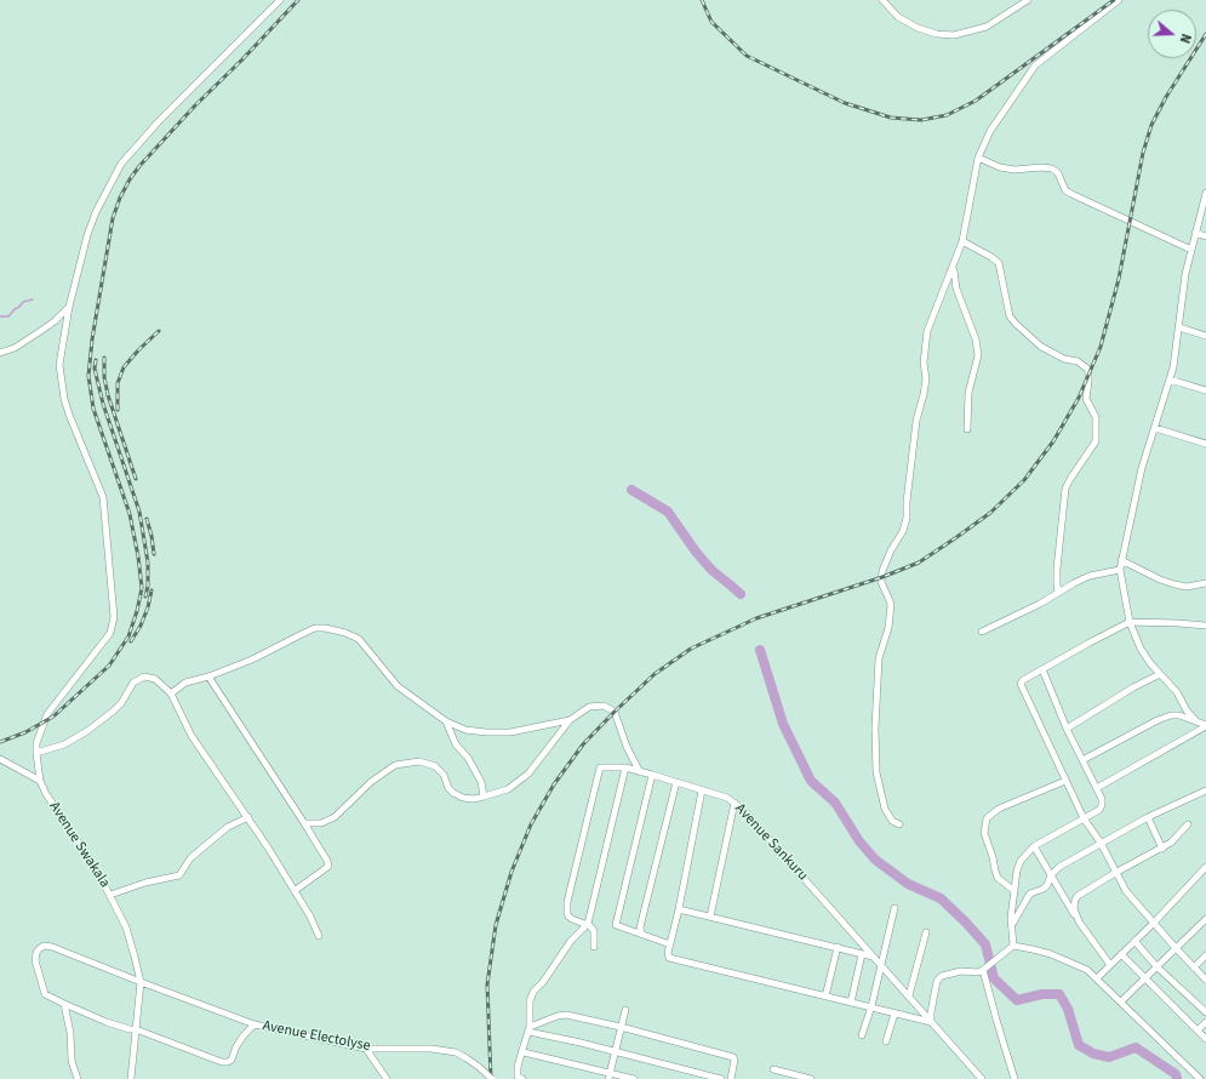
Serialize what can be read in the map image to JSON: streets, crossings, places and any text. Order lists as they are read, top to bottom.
{
  "streets": {
    "street": ["Avenue Sankuru", "Avenue Swakala", "Avenue Electolyse"]
  },
  "crossings": [
    ["Avenue Swakala", "Avenue Electolyse"]
  ],
  "north": "right"
}
